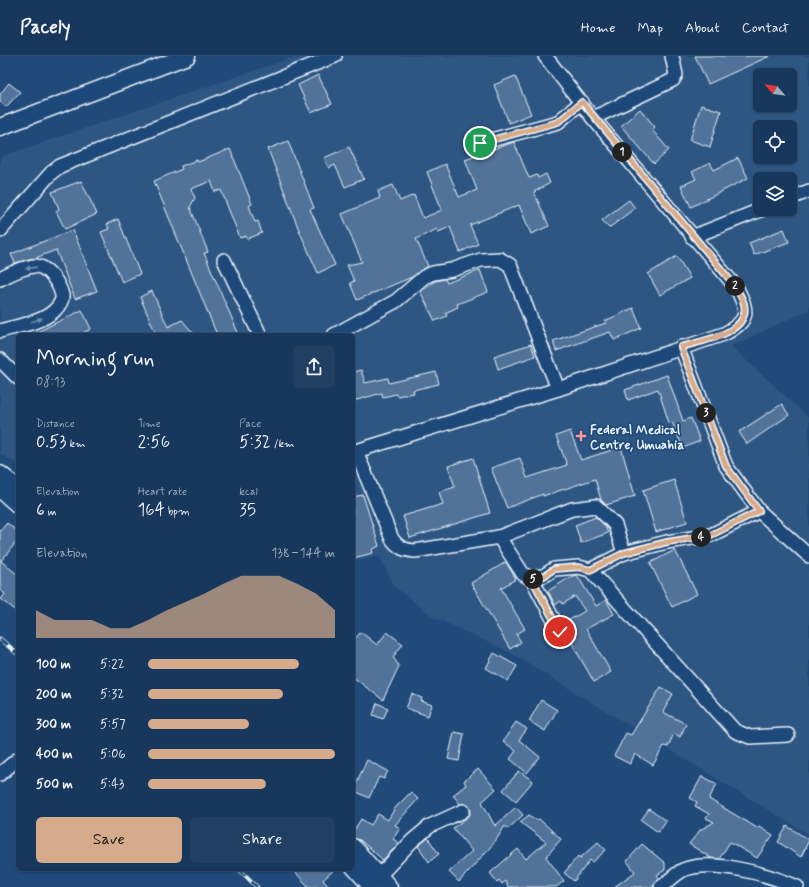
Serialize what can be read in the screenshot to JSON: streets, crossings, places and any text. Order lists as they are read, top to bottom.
{
  "places": {
    "health": ["Federal Medical Centre, Umuahia"]
  },
  "north": "top left",
  "page": {
    "header": "Pacely",
    "nav": [
      "Home",
      "Map",
      "About",
      "Contact"
    ],
    "pins": [
      "1",
      "2",
      "3",
      "4",
      "5"
    ],
    "heading": ["Morning run", "08:13"],
    "stats": [
      ["Distance", "0.53 km"],
      ["Time", "2:56"],
      ["Pace", "5:32 /km"],
      ["Elevation", "6 m"],
      ["Heart rate", "164 bpm"],
      ["kcal", "35"]
    ],
    "chart": ["Elevation", "138–144 m"],
    "list": [
      {
        "name": "100 m",
        "note": "5:22"
      },
      {
        "name": "200 m",
        "note": "5:32"
      },
      {
        "name": "300 m",
        "note": "5:57"
      },
      {
        "name": "400 m",
        "note": "5:06"
      },
      {
        "name": "500 m",
        "note": "5:43"
      }
    ],
    "buttons": ["Save", "Share"]
  }
}
